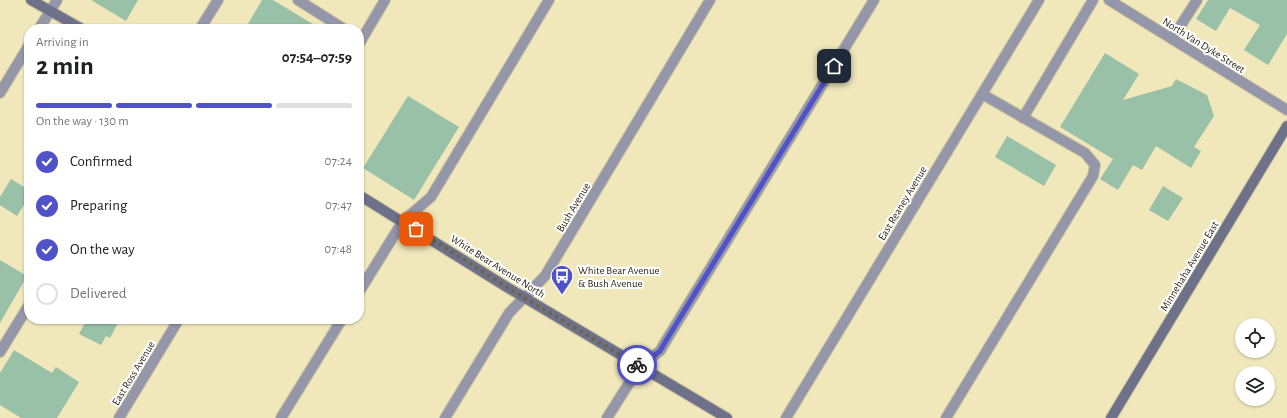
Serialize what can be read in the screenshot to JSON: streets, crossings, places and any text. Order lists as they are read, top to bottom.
{
  "streets": {
    "main road": ["White Bear Avenue North", "Minnehaha Avenue East"],
    "street": [
      "North Van Dyke Street",
      "East Reaney Avenue",
      "Bush Avenue",
      "East Ross Avenue"
    ]
  },
  "crossings": [
    ["Bush Avenue", "White Bear Avenue North"]
  ],
  "places": {
    "bus stop": ["White Bear Avenue & Bush Avenue"]
  },
  "page": {
    "heading": ["2 min", "Arriving in", "07:54–07:59"],
    "bar": "On the way · 130 m",
    "list": [
      ["Confirmed", "07:24"],
      ["Preparing", "07:47"],
      ["On the way", "07:48"],
      "Delivered"
    ]
  }
}
